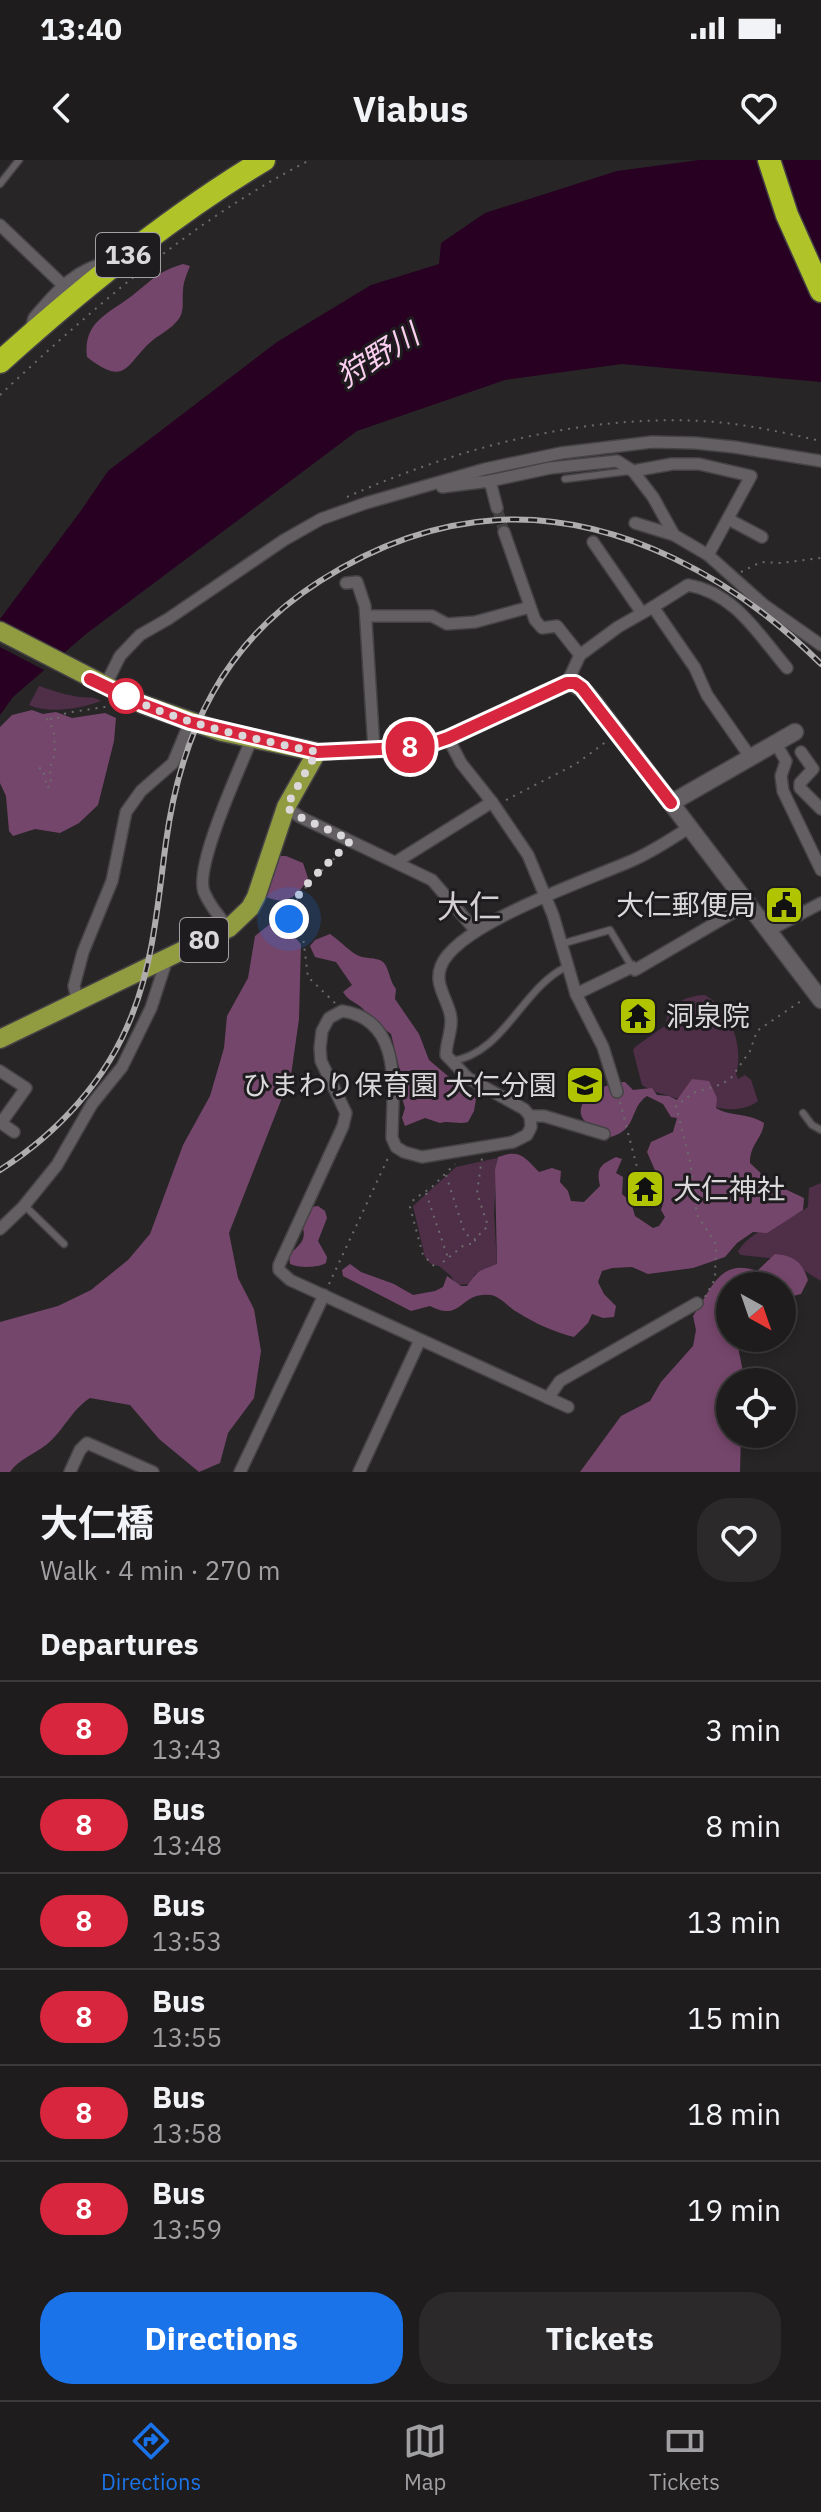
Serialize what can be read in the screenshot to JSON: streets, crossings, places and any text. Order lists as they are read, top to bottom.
{
  "streets": {
    "highway": ["136"],
    "main road": ["80"]
  },
  "districts": ["大仁"],
  "water": ["狩野川"],
  "places": {
    "public building": ["大仁郵便局"],
    "temple": ["洞泉院", "大仁神社"],
    "school or university": ["ひまわり保育園 大仁分園"]
  },
  "lines": ["bus line 8"],
  "north": "bottom right",
  "page": {
    "status": "13:40",
    "header": "Viabus",
    "on_map": "8",
    "heading": [
      ["大仁橋", "Walk · 4 min · 270 m"],
      "Departures"
    ],
    "list": [
      {
        "mark": "8",
        "name": "Bus",
        "note": "13:43",
        "value": "3 min"
      },
      {
        "mark": "8",
        "name": "Bus",
        "note": "13:48",
        "value": "8 min"
      },
      {
        "mark": "8",
        "name": "Bus",
        "note": "13:53",
        "value": "13 min"
      },
      {
        "mark": "8",
        "name": "Bus",
        "note": "13:55",
        "value": "15 min"
      },
      {
        "mark": "8",
        "name": "Bus",
        "note": "13:58",
        "value": "18 min"
      },
      {
        "mark": "8",
        "name": "Bus",
        "note": "13:59",
        "value": "19 min"
      }
    ],
    "buttons": ["Directions", "Tickets"],
    "tabs": ["Directions", "Map", "Tickets"]
  }
}
